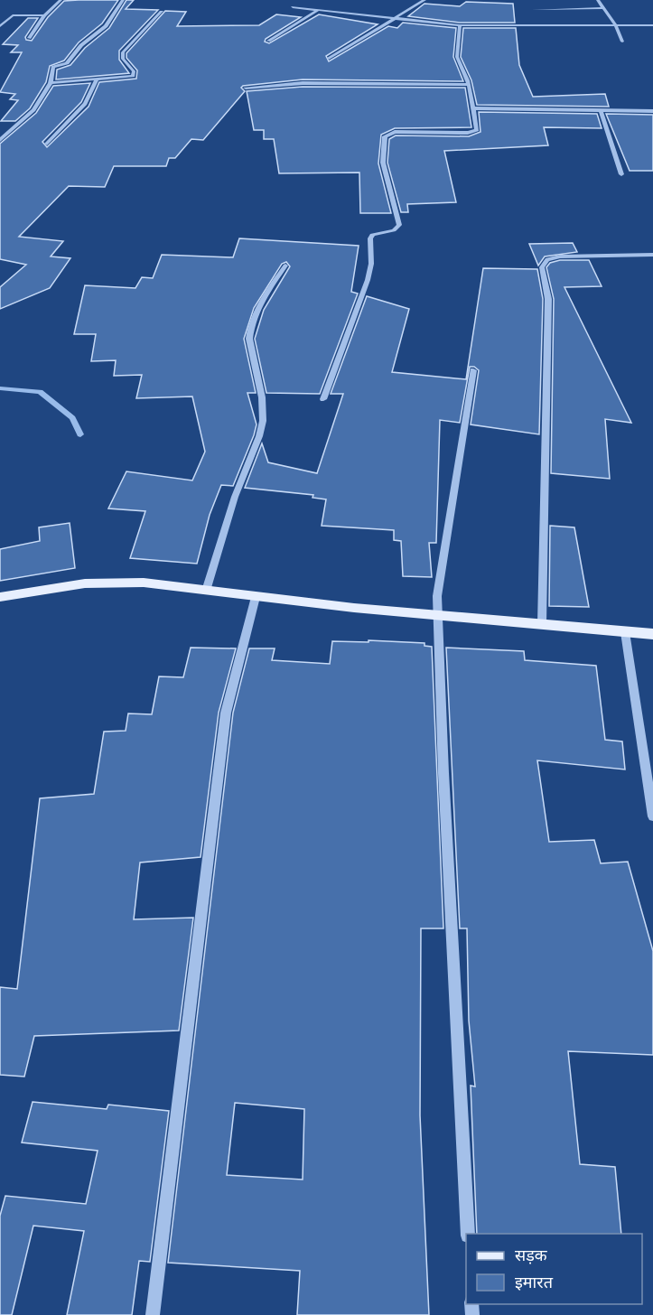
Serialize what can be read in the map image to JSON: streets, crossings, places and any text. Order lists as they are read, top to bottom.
{
  "legend": ["सड़क", "इमारत"]
}
